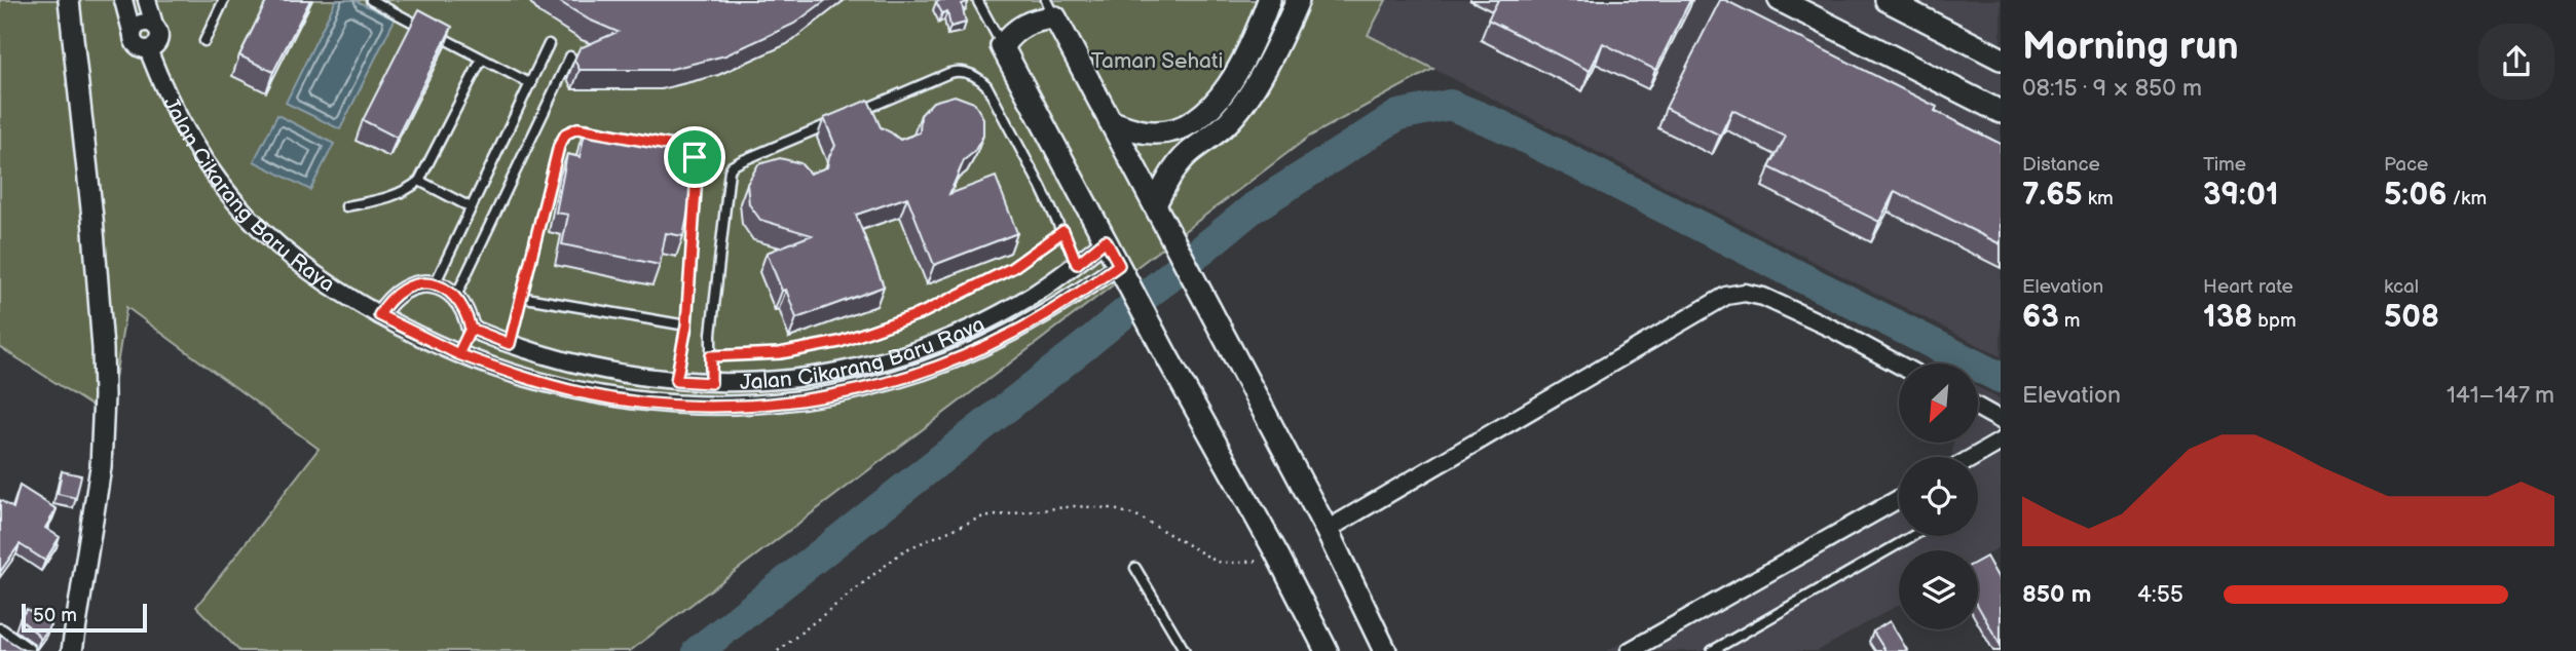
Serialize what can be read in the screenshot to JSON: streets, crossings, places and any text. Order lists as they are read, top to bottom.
{
  "streets": {
    "street": ["Jalan Cikarang Baru Raya"]
  },
  "parks": ["Taman Sehati"],
  "scale_bar": "50 m",
  "north": "bottom left",
  "page": {
    "heading": ["Morning run", "08:15 · 9 × 850 m"],
    "stats": [
      ["Distance", "7.65 km"],
      ["Time", "39:01"],
      ["Pace", "5:06 /km"],
      ["Elevation", "63 m"],
      ["Heart rate", "138 bpm"],
      ["kcal", "508"]
    ],
    "chart": ["Elevation", "141–147 m"],
    "list": [
      {
        "name": "850 m",
        "note": "4:55"
      }
    ],
    "scale": "50 m"
  }
}
